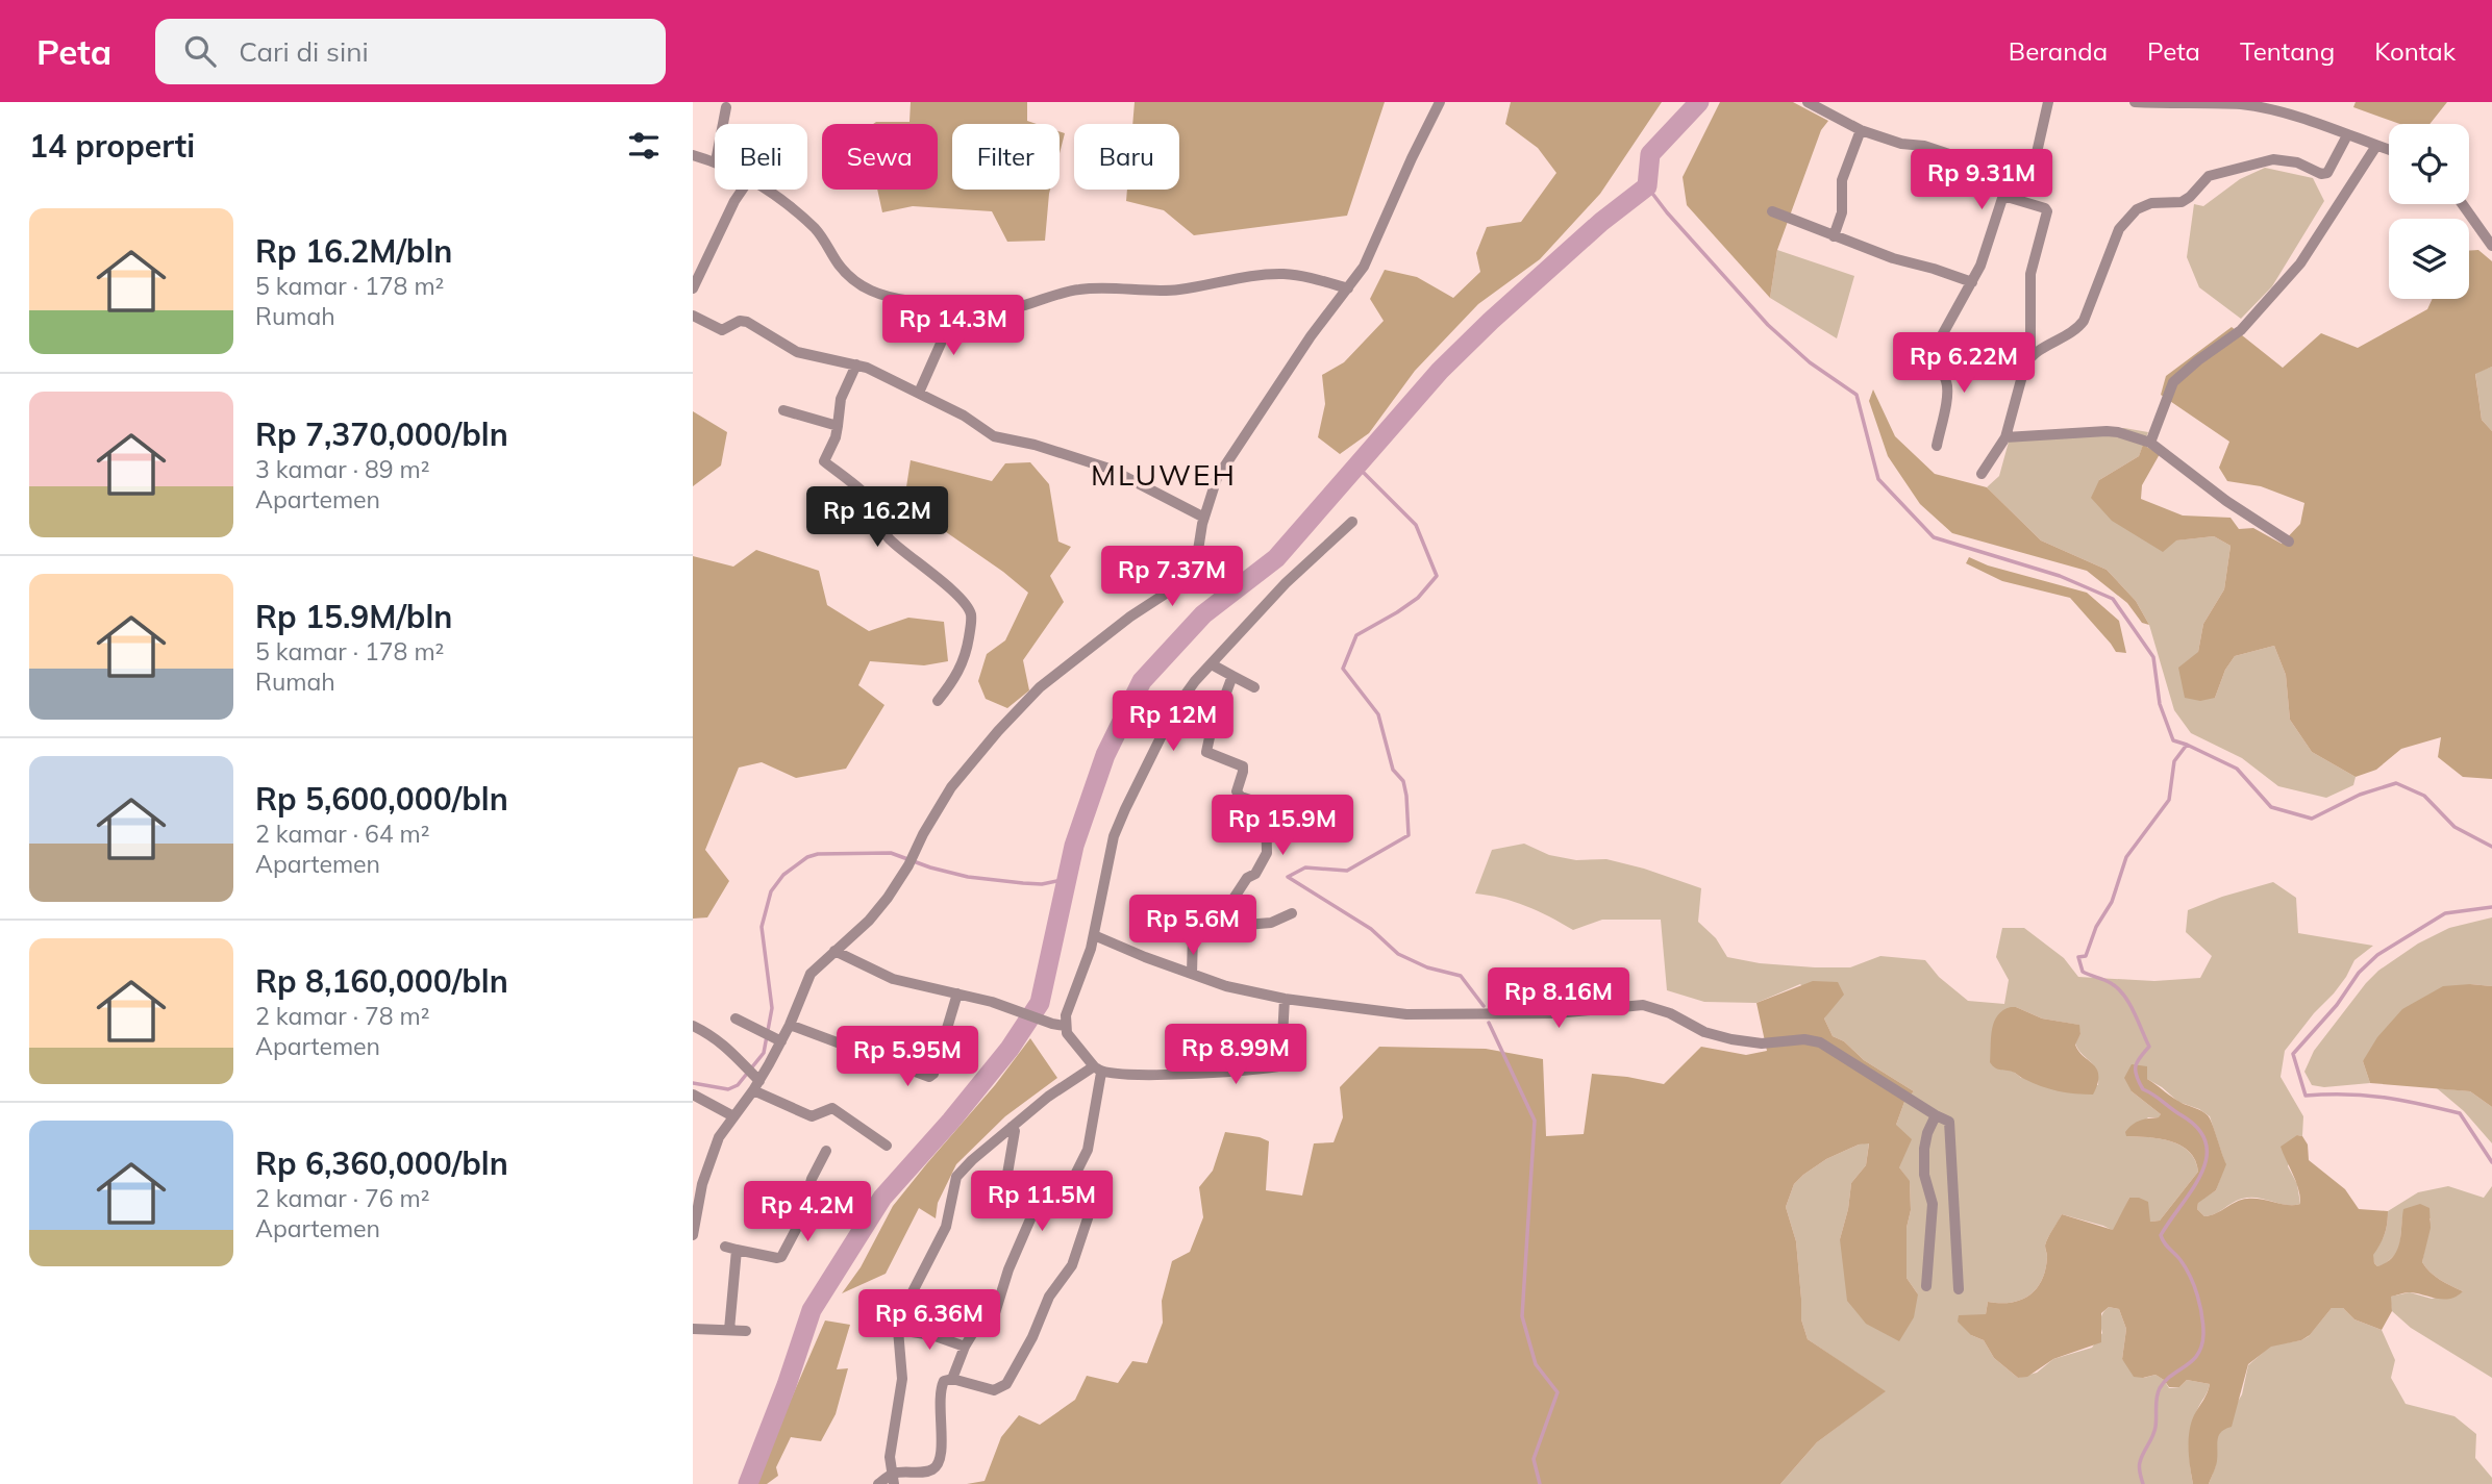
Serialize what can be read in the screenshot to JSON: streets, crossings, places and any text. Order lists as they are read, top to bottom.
{
  "districts": ["MLUWEH"],
  "page": {
    "header": "Peta",
    "search": "Cari di sini",
    "nav": [
      "Beranda",
      "Peta",
      "Tentang",
      "Kontak"
    ],
    "heading": "14 properti",
    "chip": [
      "Beli",
      "Sewa",
      "Filter",
      "Baru"
    ],
    "price": [
      "Rp 9.31M",
      "Rp 14.3M",
      "Rp 6.22M",
      "Rp 16.2M",
      "Rp 7.37M",
      "Rp 12M",
      "Rp 15.9M",
      "Rp 5.6M",
      "Rp 8.16M",
      "Rp 8.99M",
      "Rp 5.95M",
      "Rp 11.5M",
      "Rp 4.2M",
      "Rp 6.36M"
    ],
    "list": [
      {
        "name": "Rp 16.2M/bln",
        "note": "5 kamar · 178 m² · Rumah"
      },
      {
        "name": "Rp 7,370,000/bln",
        "note": "3 kamar · 89 m² · Apartemen"
      },
      {
        "name": "Rp 15.9M/bln",
        "note": "5 kamar · 178 m² · Rumah"
      },
      {
        "name": "Rp 5,600,000/bln",
        "note": "2 kamar · 64 m² · Apartemen"
      },
      {
        "name": "Rp 8,160,000/bln",
        "note": "2 kamar · 78 m² · Apartemen"
      },
      {
        "name": "Rp 6,360,000/bln",
        "note": "2 kamar · 76 m² · Apartemen"
      }
    ]
  }
}
